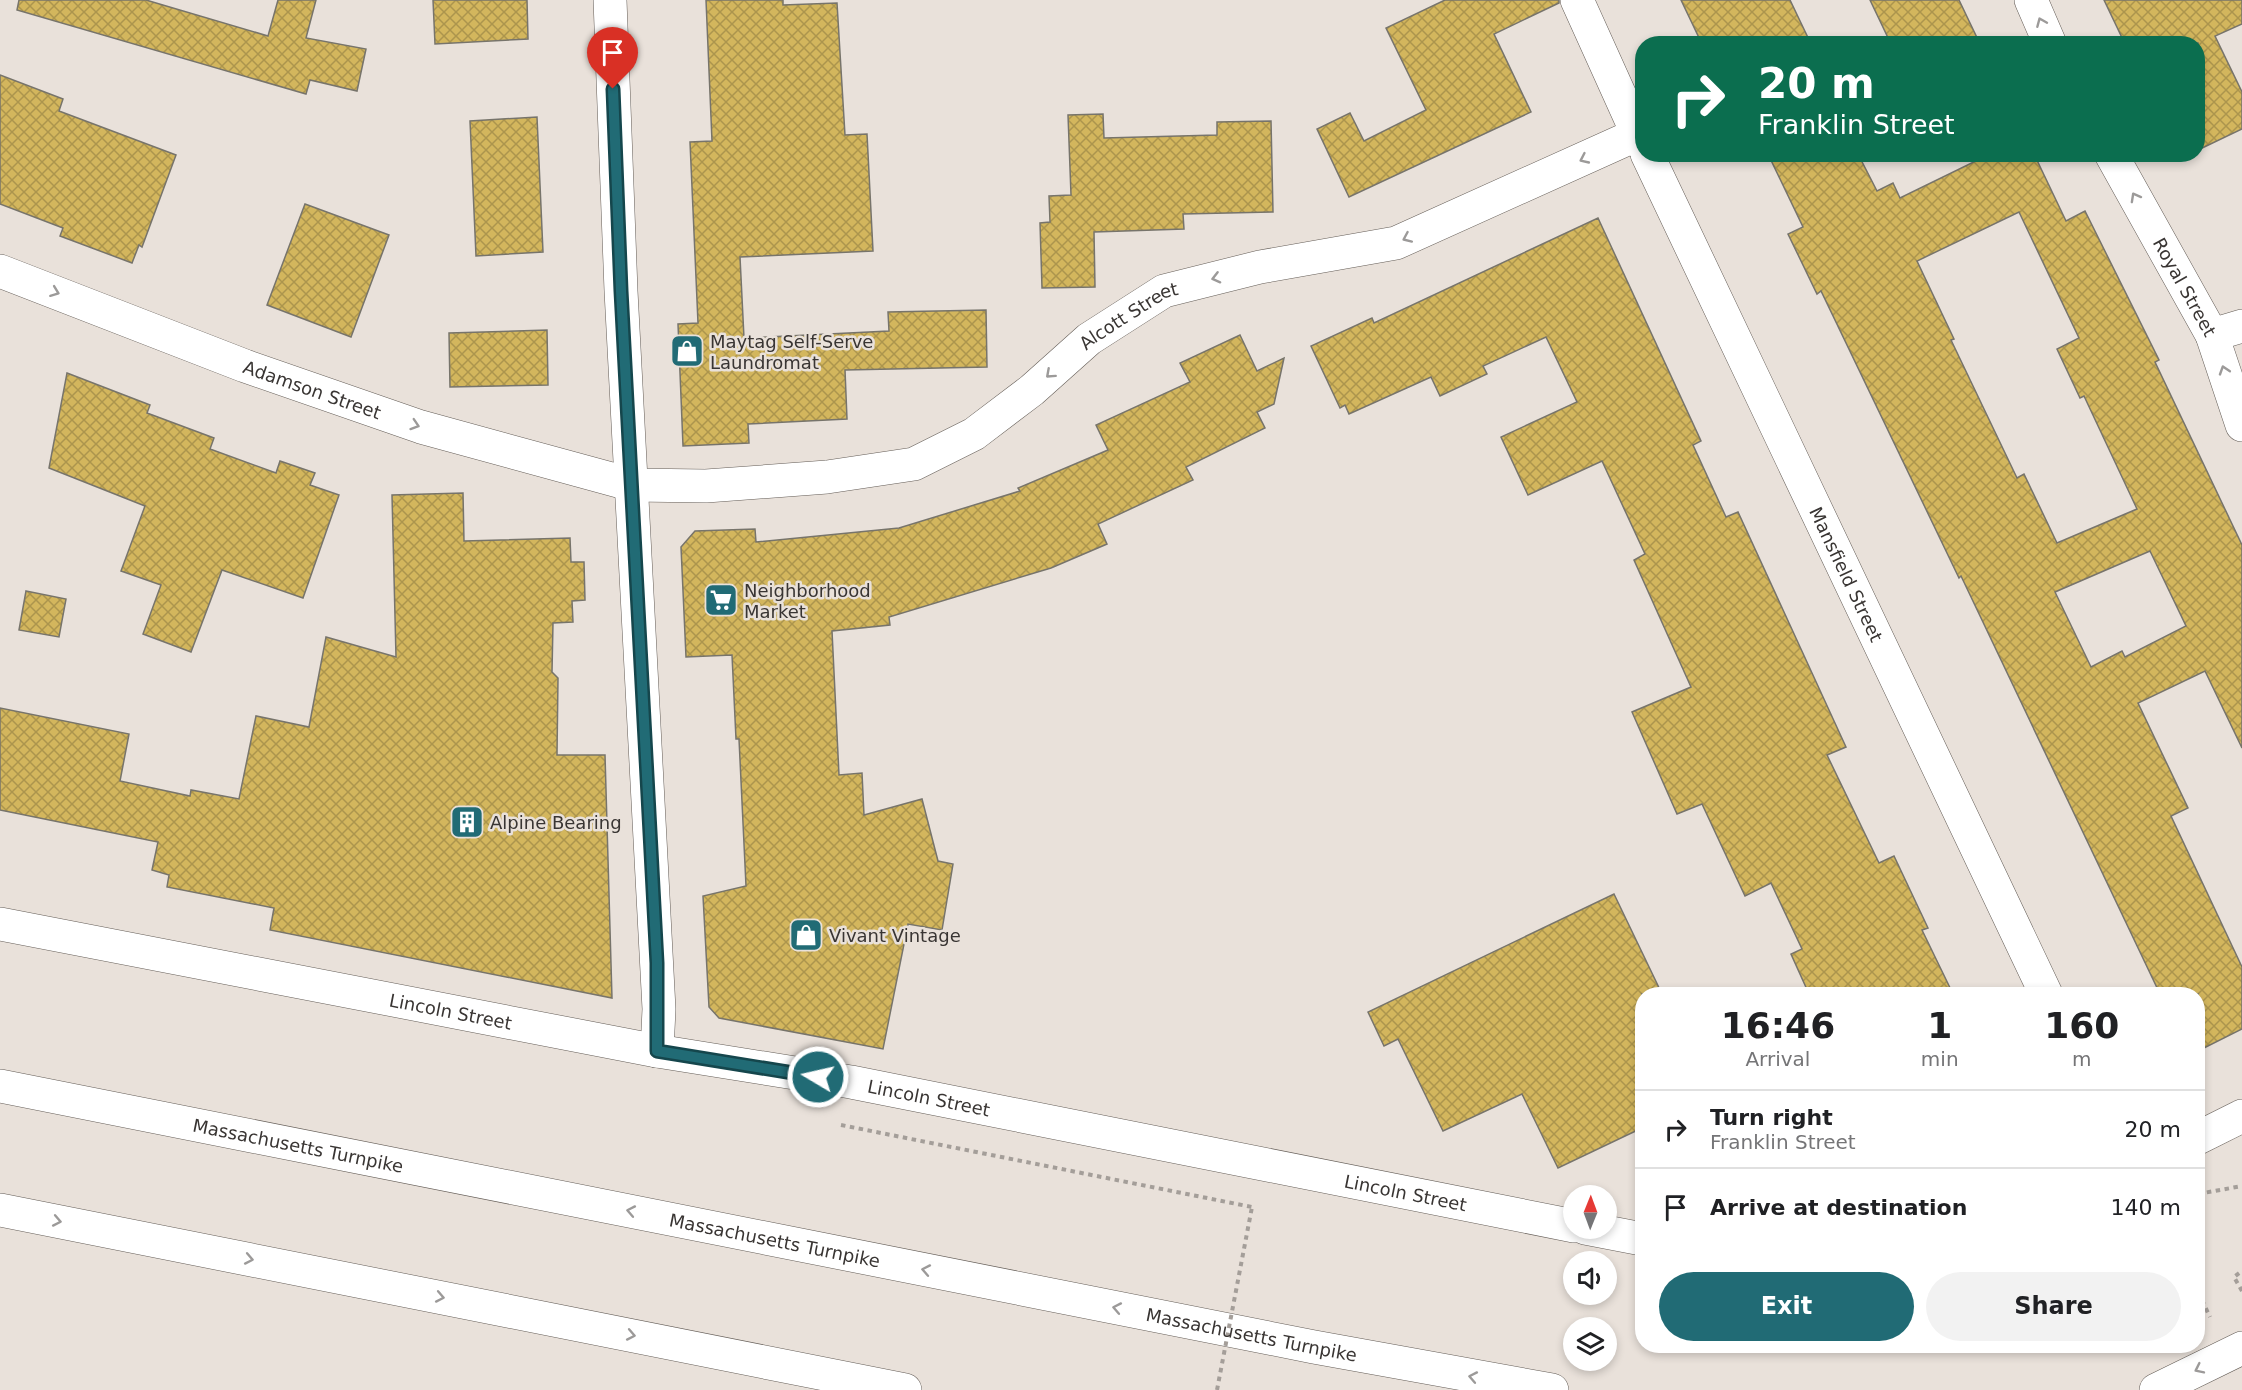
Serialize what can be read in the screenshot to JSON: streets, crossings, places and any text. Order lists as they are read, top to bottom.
{
  "streets": {
    "main road": [
      "Royal Street",
      "Alcott Street",
      "Adamson Street",
      "Mansfield Street",
      "Lincoln Street",
      "Massachusetts Turnpike"
    ]
  },
  "crossings": [
    ["Alcott Street", "Adamson Street"]
  ],
  "one_way": ["Royal Street", "Alcott Street", "Adamson Street"],
  "places": {
    "shop": ["Maytag Self-Serve Laundromat", "Vivant Vintage"],
    "supermarket": ["Neighborhood Market"],
    "building": ["Alpine Bearing"]
  },
  "north": "top",
  "page": {
    "turn": ["20 m", "Franklin Street"],
    "eta": [
      "16:46",
      "Arrival",
      "1",
      "min",
      "160",
      "m"
    ],
    "list": [
      {
        "name": "Turn right",
        "note": "Franklin Street",
        "value": "20 m"
      },
      {
        "name": "Arrive at destination",
        "value": "140 m"
      }
    ],
    "buttons": ["Exit", "Share"]
  }
}
